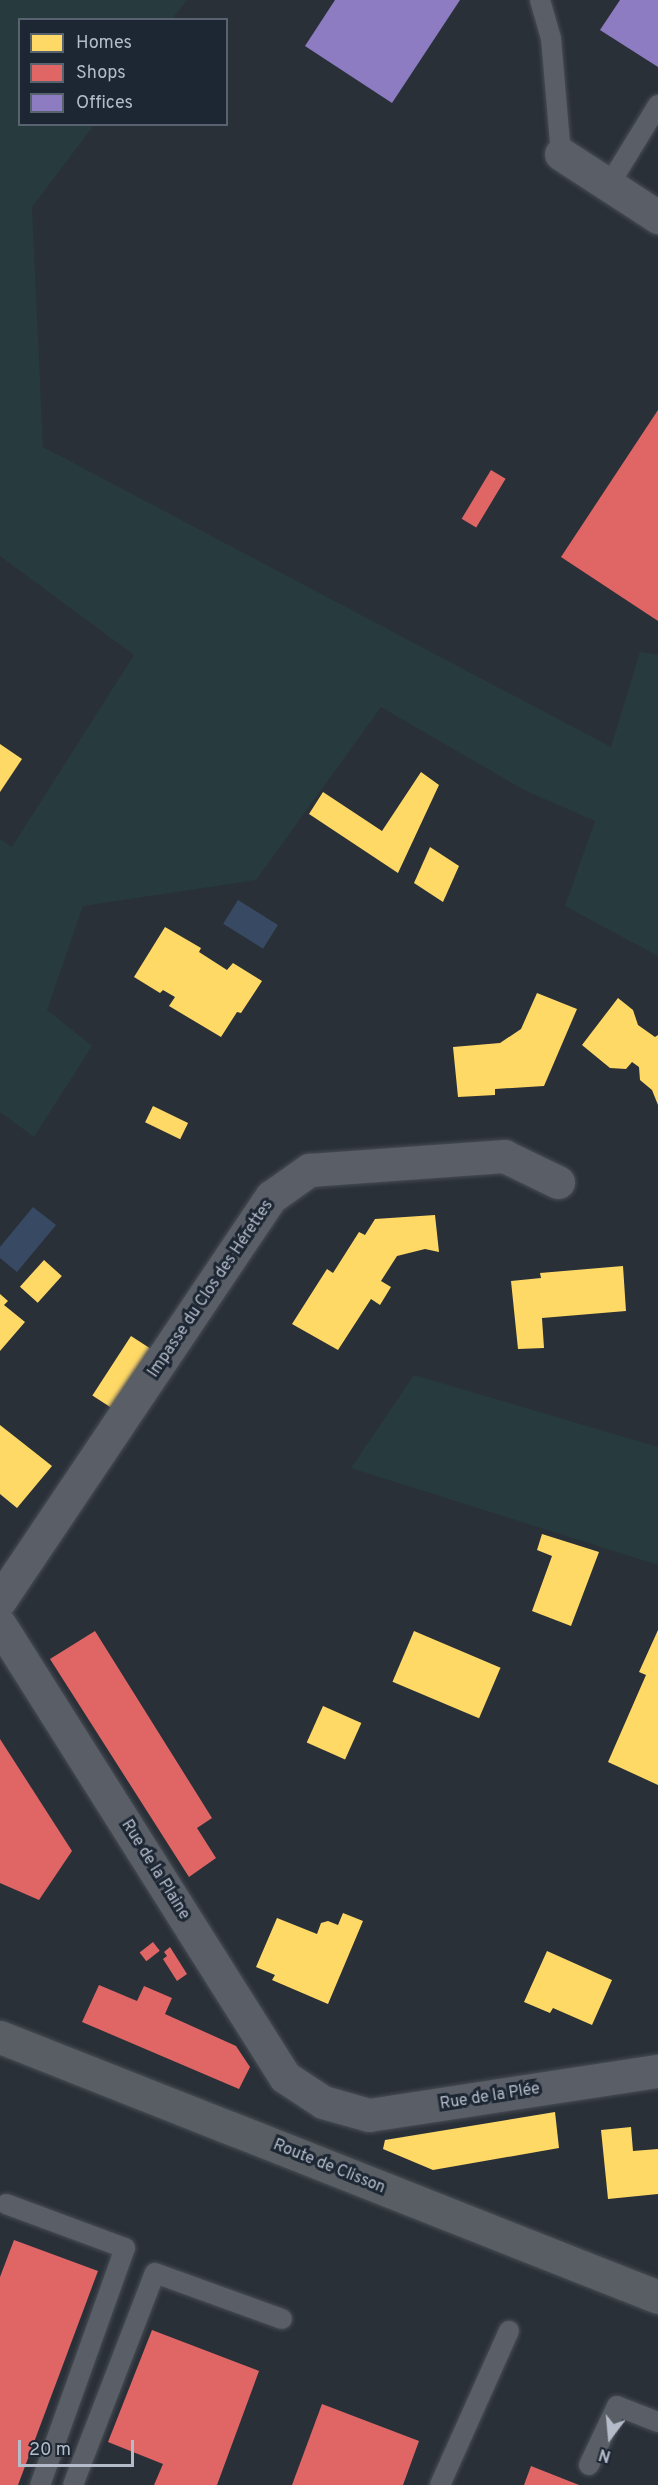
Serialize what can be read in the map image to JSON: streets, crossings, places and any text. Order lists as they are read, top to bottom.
{
  "streets": {
    "main road": ["Route de Clisson"],
    "street": ["Impasse du Clos des Hérettes", "Rue de la Plaine", "Rue de la Plée"]
  },
  "crossings": [
    ["Rue de la Plaine", "Rue de la Plée"]
  ],
  "legend": ["Homes", "Shops", "Offices"],
  "scale_bar": "20 m",
  "north": "bottom"
}
